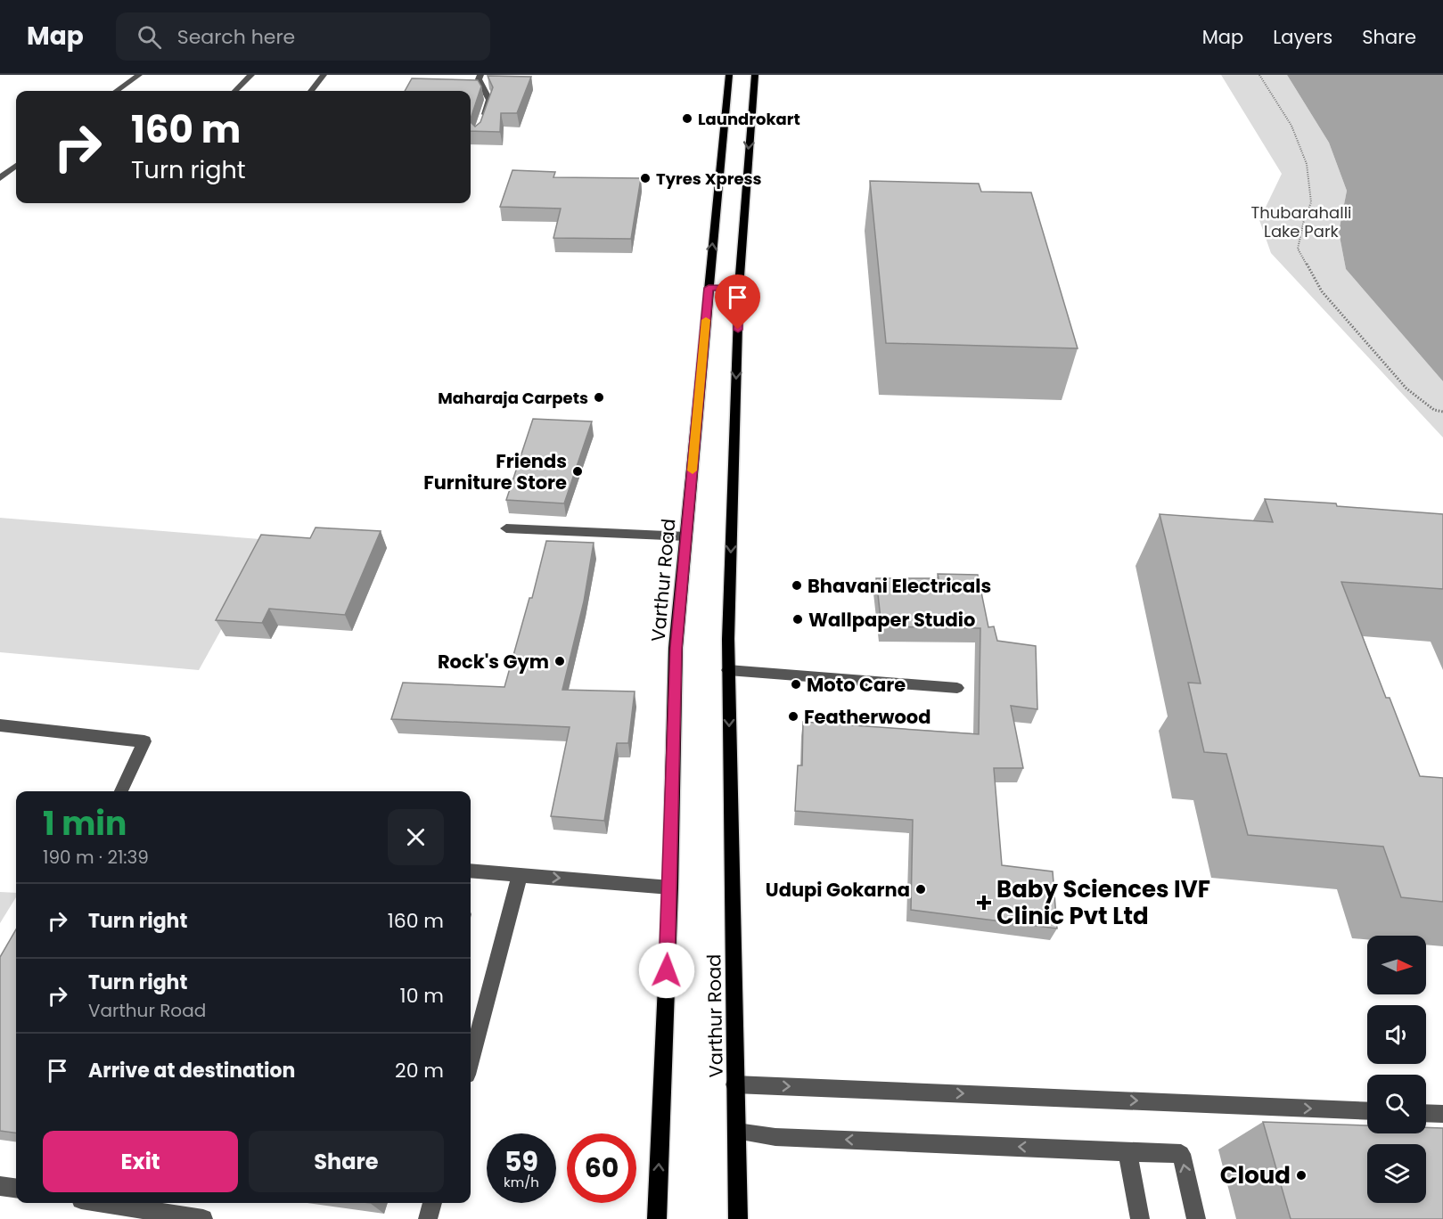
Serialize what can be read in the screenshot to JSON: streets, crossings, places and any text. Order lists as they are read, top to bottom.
{
  "streets": {
    "main road": ["Varthur Road"]
  },
  "parks": ["Thubarahalli Lake Park"],
  "places": {
    "other": [
      "Laundrokart",
      "Tyres Xpress",
      "Maharaja Carpets",
      "Friends Furniture Store",
      "Bhavani Electricals",
      "Wallpaper Studio",
      "Rock's Gym",
      "Moto Care",
      "Featherwood",
      "Udupi Gokarna",
      "Cloud"
    ],
    "health": ["Baby Sciences IVF Clinic Pvt Ltd"]
  },
  "north": "right",
  "page": {
    "header": "Map",
    "search": "Search here",
    "nav": ["Map", "Layers", "Share"],
    "turn": ["160 m", "Turn right"],
    "heading": ["1 min", "190 m · 21:39"],
    "list": [
      {
        "name": "Turn right",
        "value": "160 m"
      },
      {
        "name": "Turn right",
        "note": "Varthur Road",
        "value": "10 m"
      },
      {
        "name": "Arrive at destination",
        "value": "20 m"
      }
    ],
    "buttons": ["Exit", "Share"],
    "speed": "59 km/h",
    "limit": "60"
  }
}
